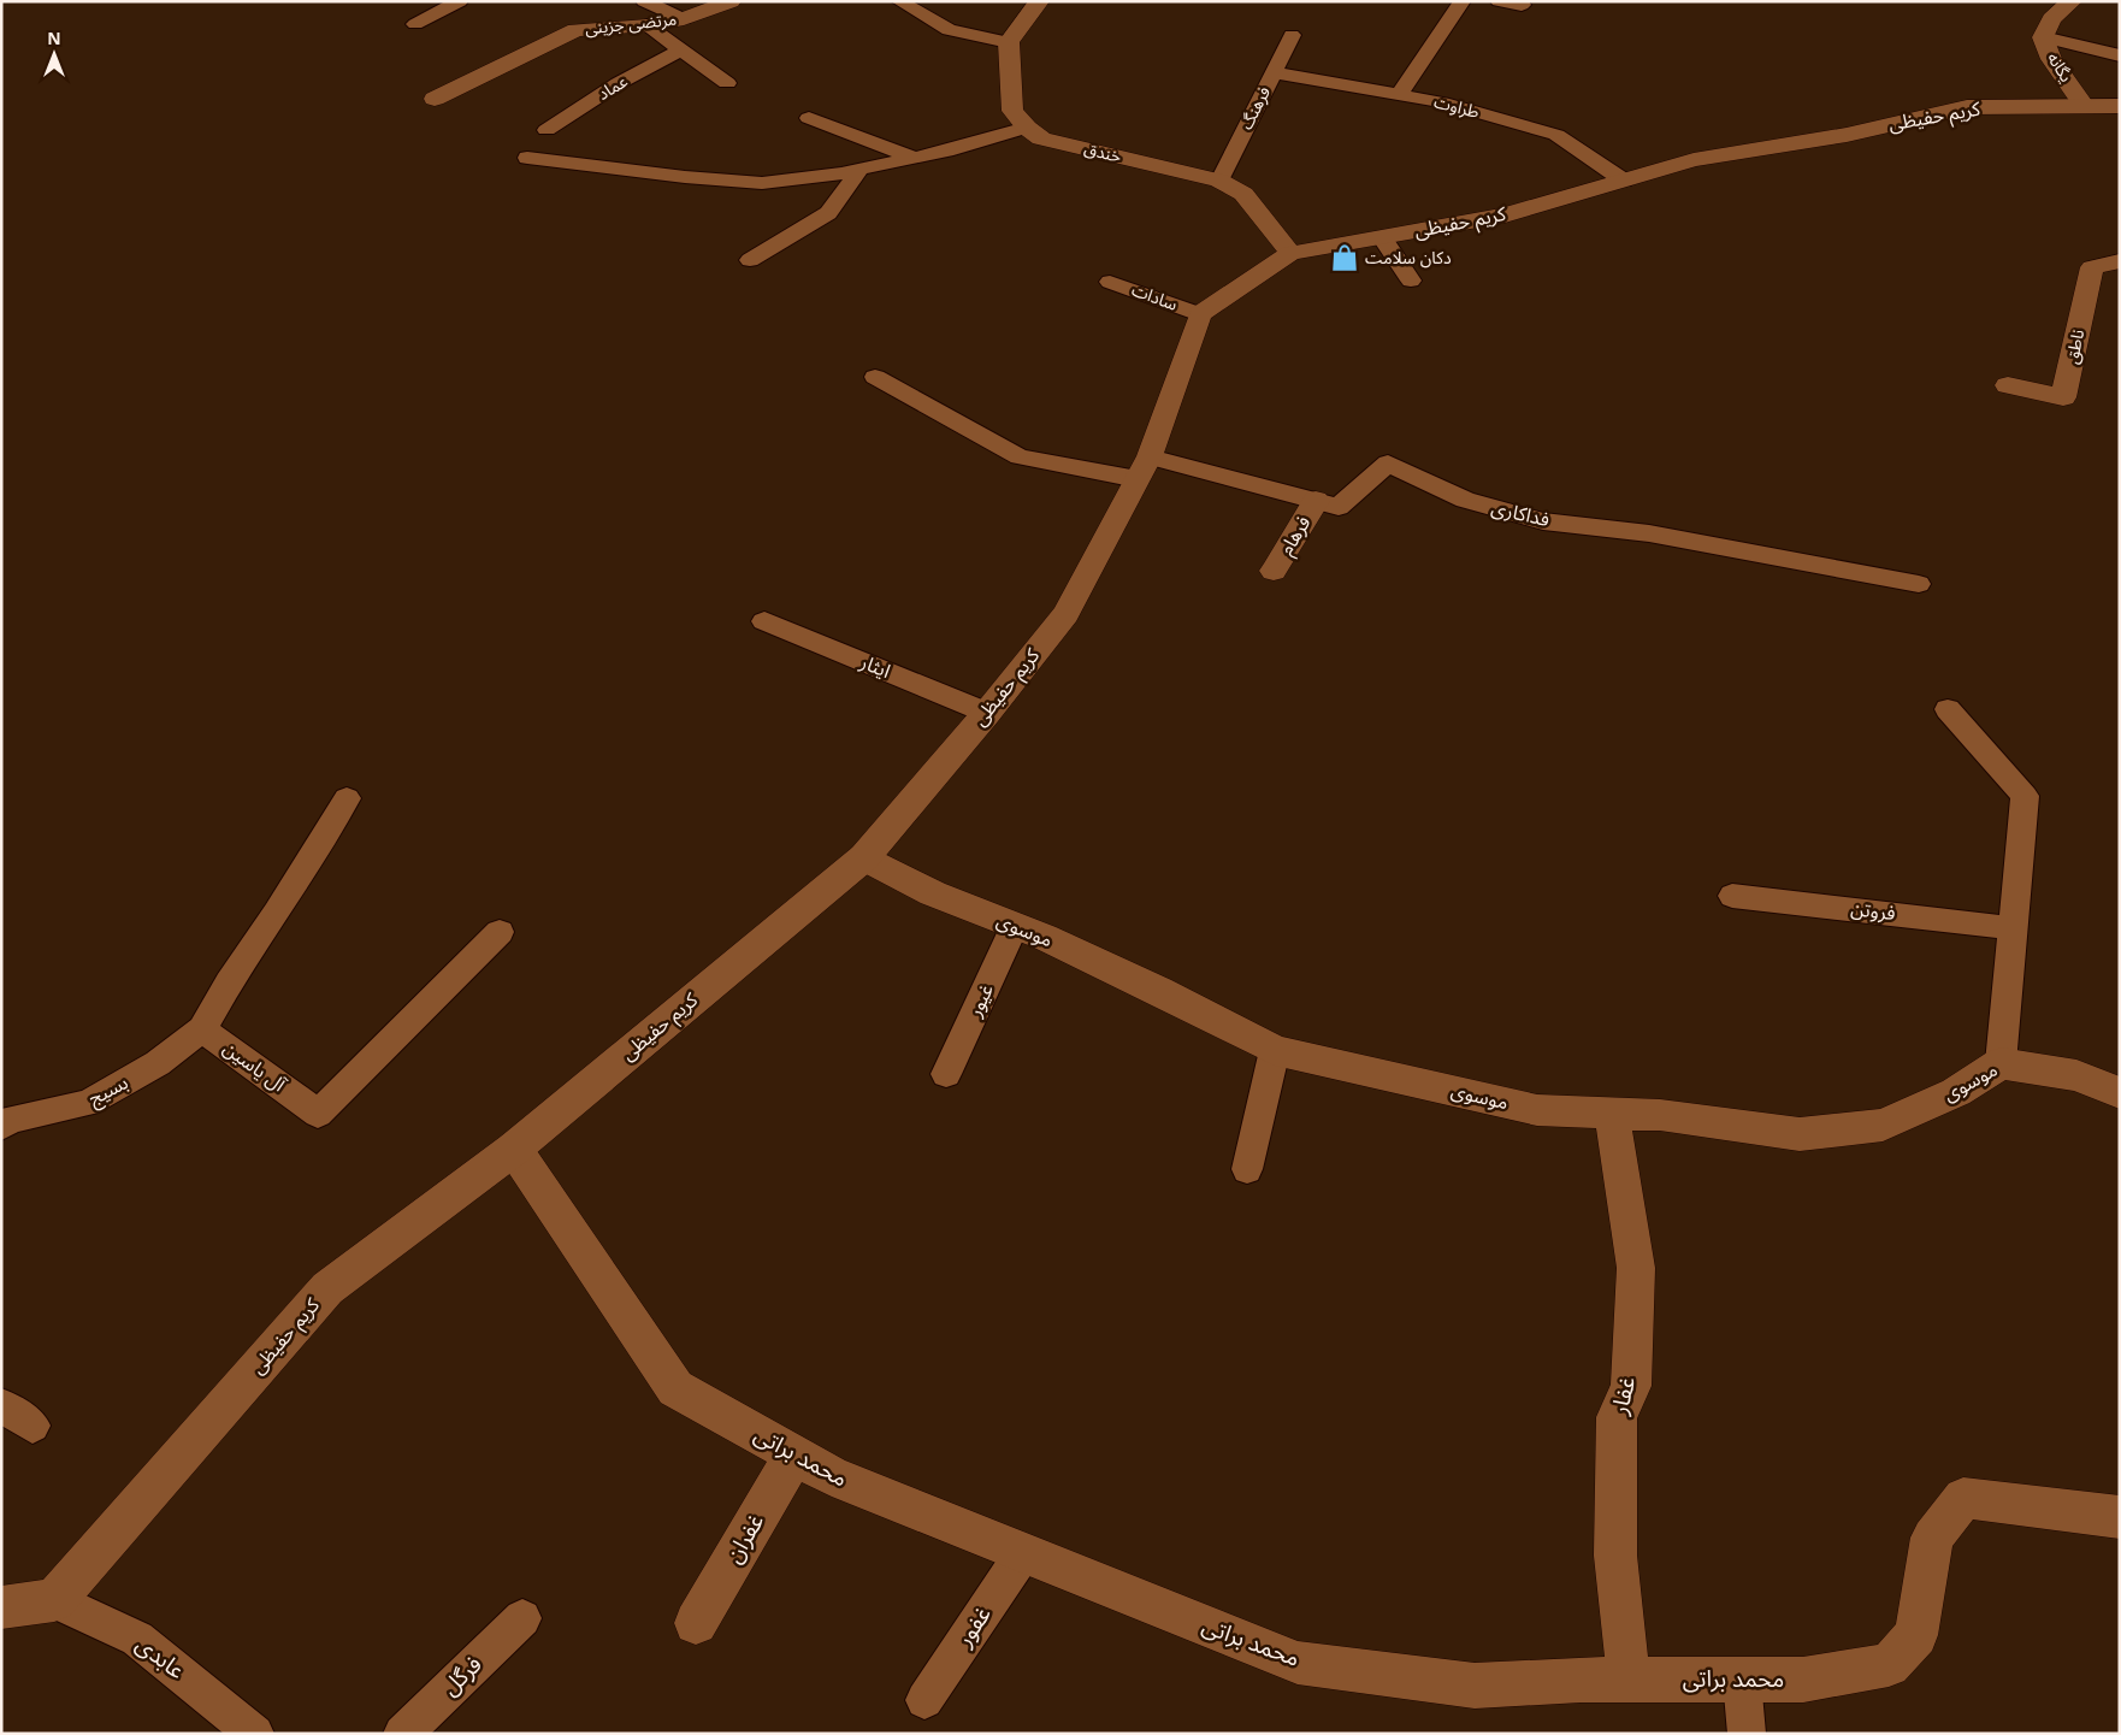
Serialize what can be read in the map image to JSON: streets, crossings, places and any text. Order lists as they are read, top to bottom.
{
  "streets": {
    "street": [
      "مرتضی جزینی",
      "یگانه",
      "کریم حفیظی",
      "خندق",
      "ناطق",
      "فرهام",
      "موسوی",
      "غفار",
      "محمد براتی",
      "غفران"
    ],
    "lane": [
      "عماد",
      "طراوت",
      "فرهنگ",
      "سادات",
      "فداکاری",
      "ایثار",
      "فروتن",
      "غیور",
      "آل یاسین",
      "بسیج",
      "غفور",
      "عابدی",
      "فرگل"
    ]
  },
  "crossings": [
    ["یگانه", "کریم حفیظی"],
    ["طراوت", "فرهنگ"],
    ["طراوت", "کریم حفیظی"],
    ["فرهنگ", "خندق"],
    ["کریم حفیظی", "خندق"],
    ["کریم حفیظی", "سادات"],
    ["کریم حفیظی", "فداکاری"],
    ["کریم حفیظی", "ایثار"],
    ["کریم حفیظی", "موسوی"],
    ["کریم حفیظی", "محمد براتی"],
    ["کریم حفیظی", "عابدی"],
    ["فداکاری", "فرهام"],
    ["موسوی", "غیور"],
    ["موسوی", "غفار"],
    ["آل یاسین", "بسیج"],
    ["غفار", "محمد براتی"],
    ["محمد براتی", "غفران"],
    ["محمد براتی", "غفور"]
  ],
  "places": {
    "shop": ["دکان سلامت"]
  },
  "north": "top"
}
